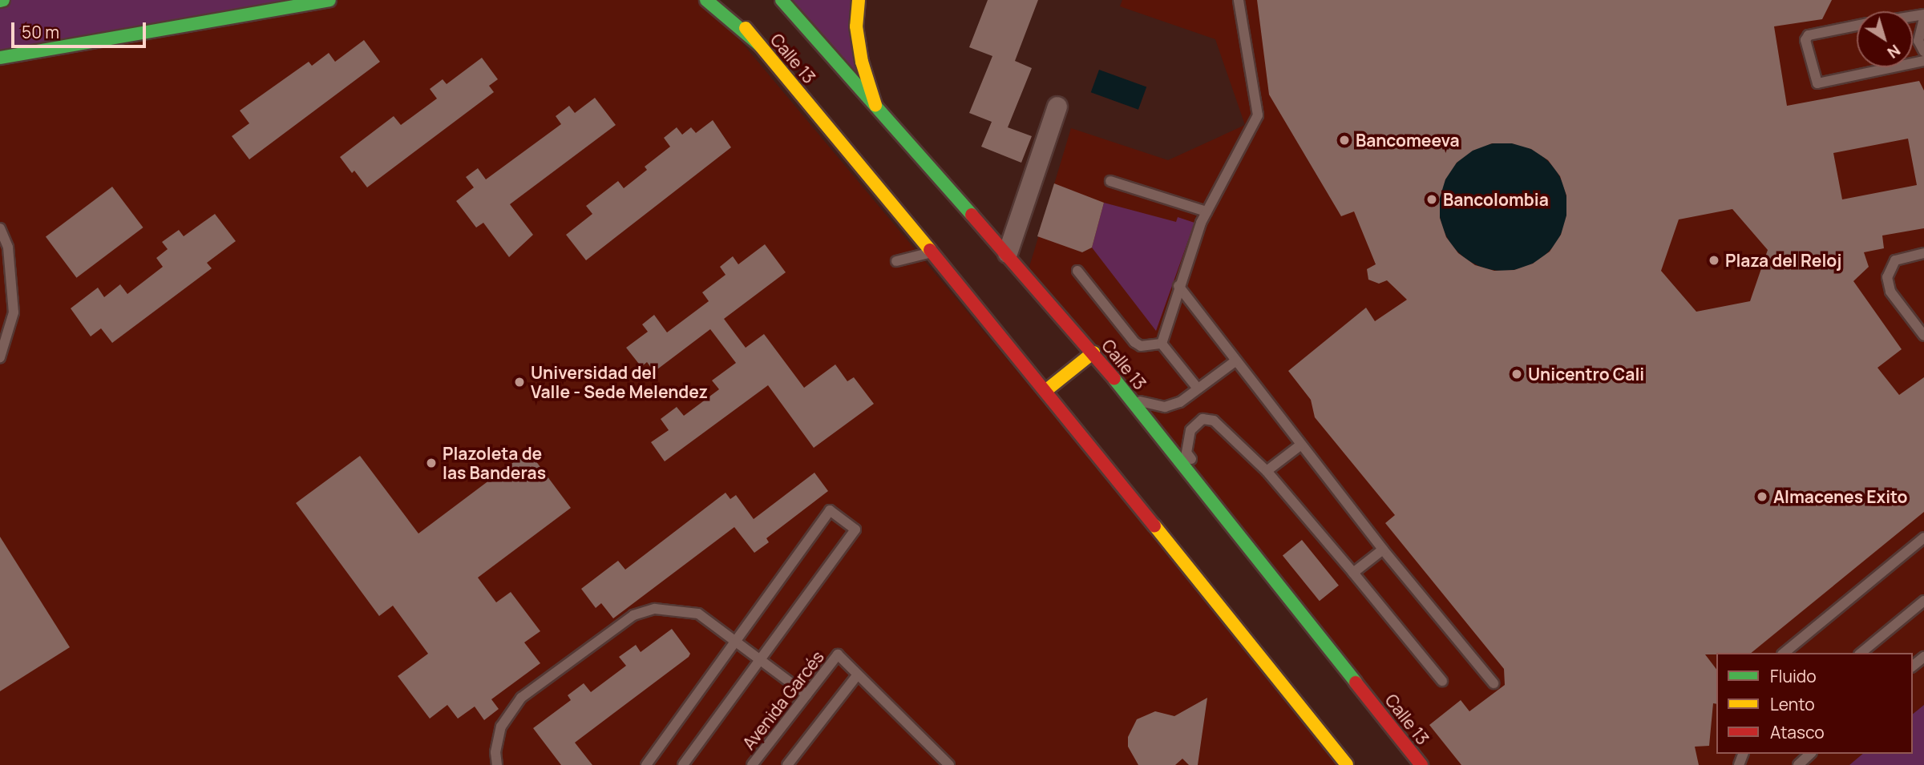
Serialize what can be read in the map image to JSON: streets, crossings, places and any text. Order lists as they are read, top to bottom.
{
  "streets": {
    "main road": ["Calle 13"],
    "lane": ["Avenida Garcés"]
  },
  "places": [
    "Bancomeeva",
    "Bancolombia",
    "Plaza del Reloj",
    "Unicentro Cali",
    "Universidad del Valle - Sede Melendez",
    "Plazoleta de las Banderas",
    "Almacenes Exito"
  ],
  "legend": ["Fluido", "Lento", "Atasco"],
  "scale_bar": "50 m",
  "north": "bottom right"
}
